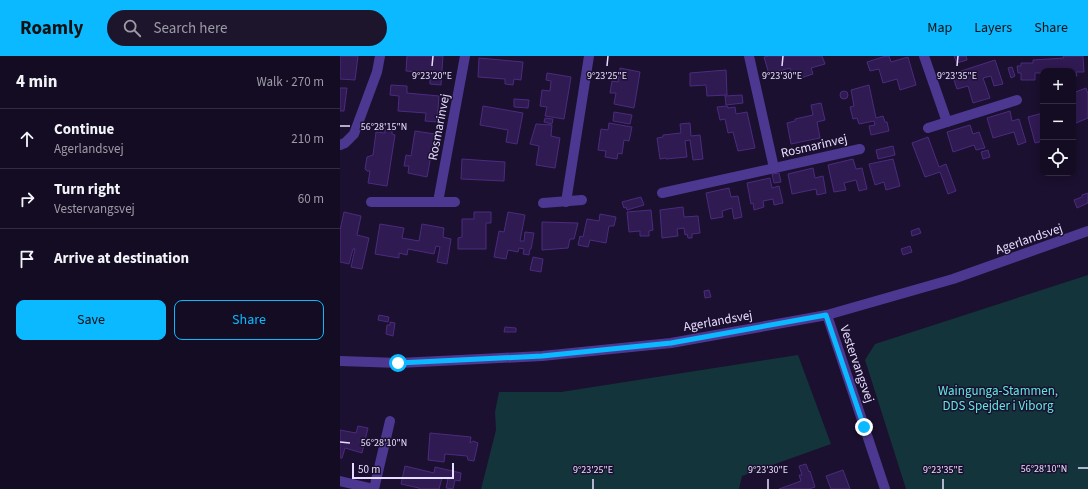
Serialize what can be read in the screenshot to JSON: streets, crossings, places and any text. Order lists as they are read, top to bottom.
{
  "streets": {
    "street": ["Rosmarinvej", "Agerlandsvej", "Vestervangsvej"]
  },
  "crossings": [
    ["Agerlandsvej", "Vestervangsvej"]
  ],
  "parks": ["Waingunga-Stammen, DDS Spejder i Viborg"],
  "scale_bar": "50 m",
  "page": {
    "header": "Roamly",
    "search": "Search here",
    "nav": ["Map", "Layers", "Share"],
    "heading": ["4 min", "Walk · 270 m"],
    "map_buttons": ["+", "−"],
    "list": [
      ["Continue", "Agerlandsvej", "210 m"],
      ["Turn right", "Vestervangsvej", "60 m"],
      "Arrive at destination"
    ],
    "buttons": ["Save", "Share"],
    "scale": "50 m"
  },
  "coordinates": [
    "9°23'20\"E",
    "9°23'25\"E",
    "9°23'30\"E",
    "9°23'35\"E",
    "56°28'15\"N",
    "56°28'10\"N"
  ]
}
